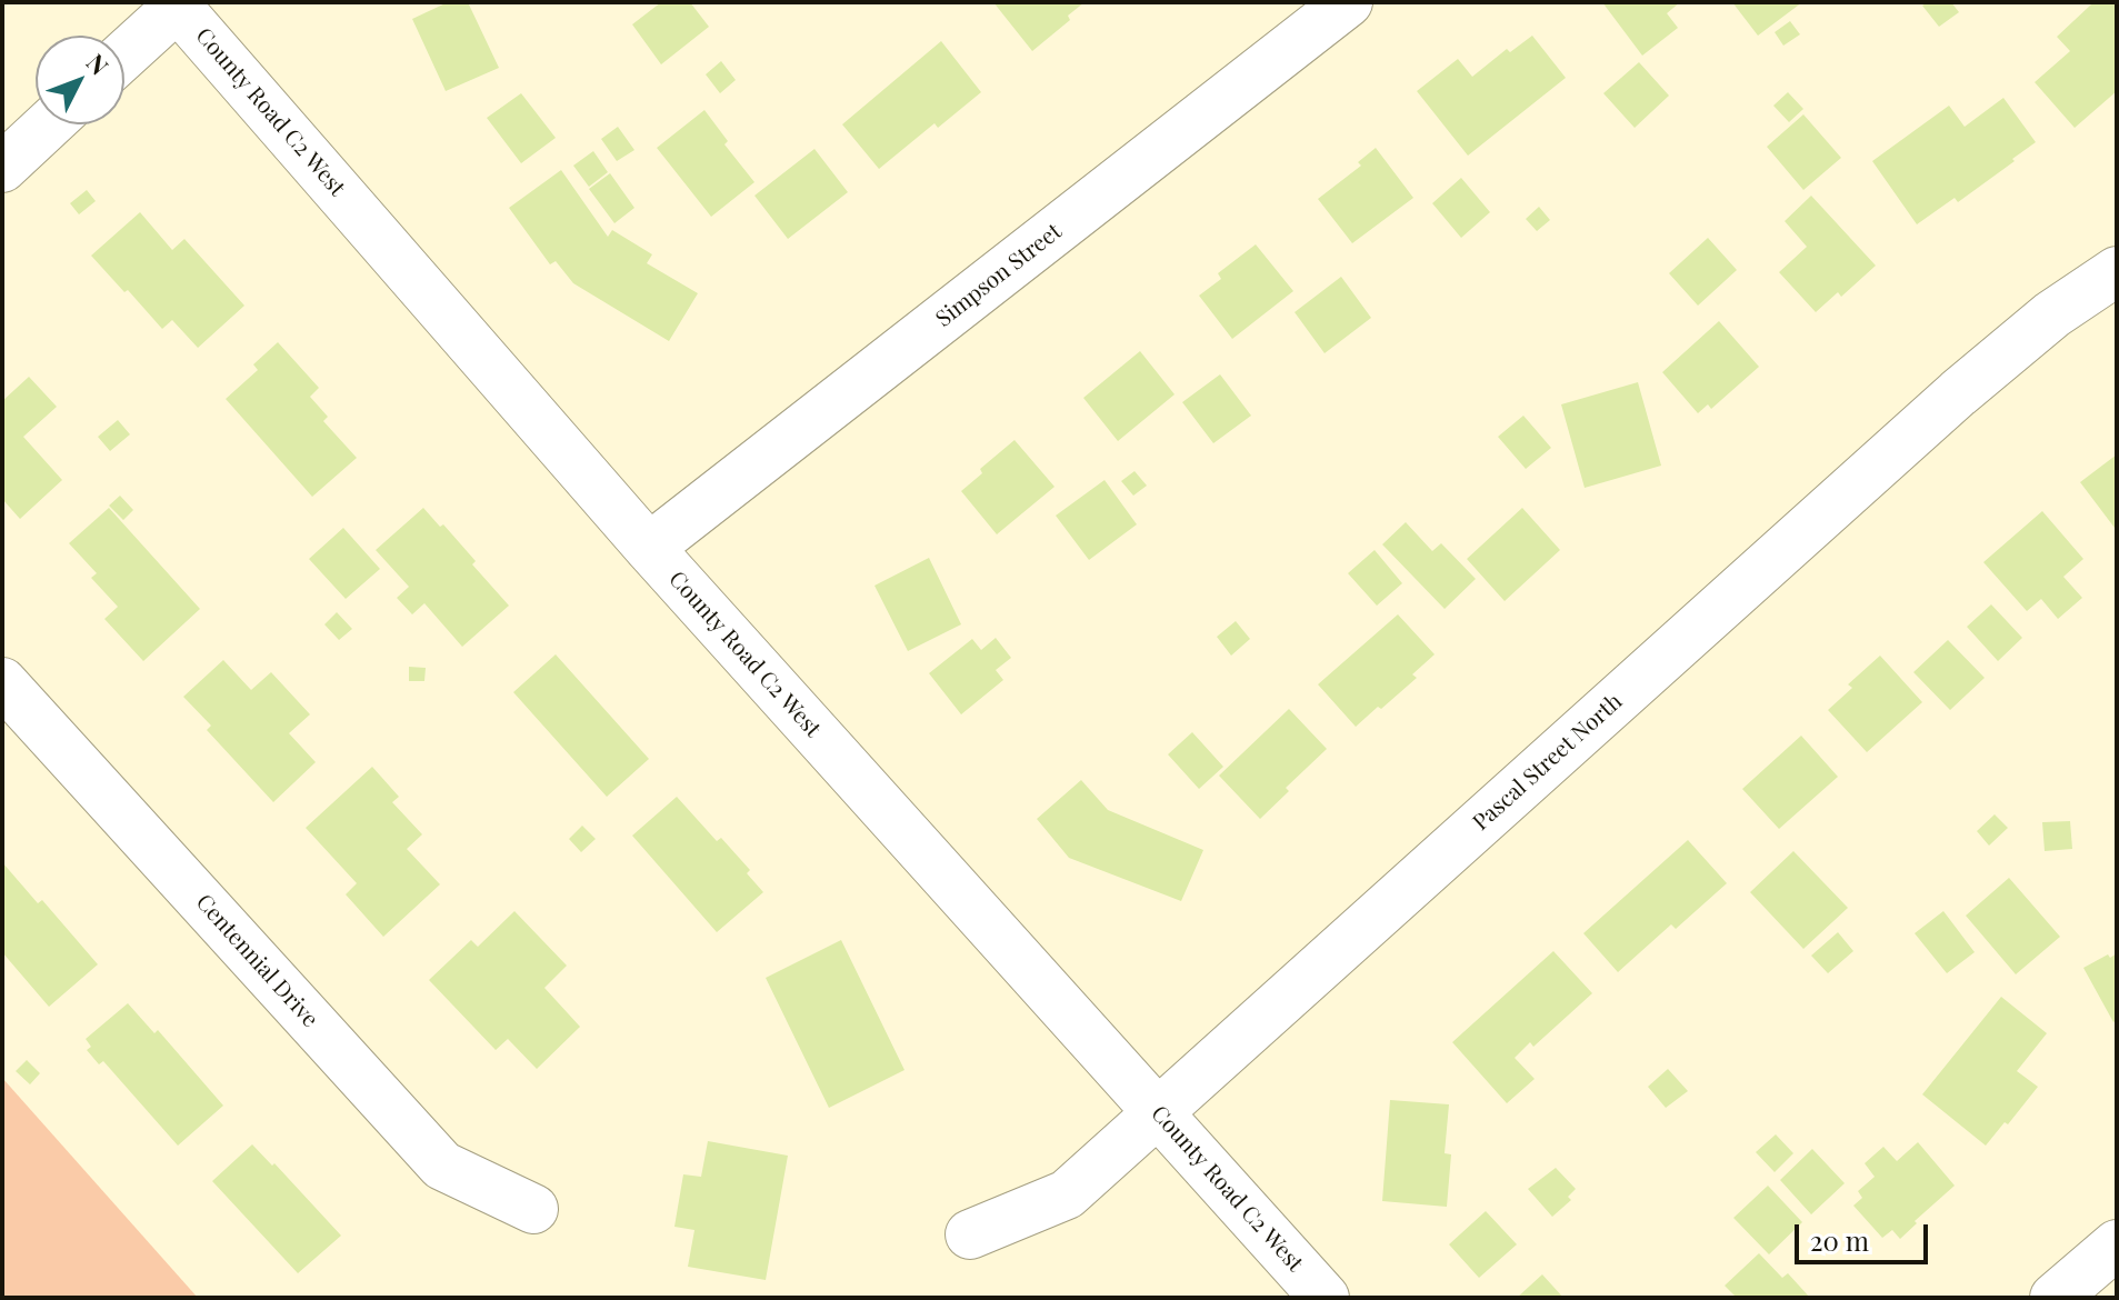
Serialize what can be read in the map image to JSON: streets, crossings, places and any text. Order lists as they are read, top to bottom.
{
  "streets": {
    "street": [
      "County Road C2 West",
      "Simpson Street",
      "Pascal Street North",
      "Centennial Drive"
    ]
  },
  "crossings": [
    ["County Road C2 West", "Simpson Street"],
    ["County Road C2 West", "Pascal Street North"]
  ],
  "scale_bar": "20 m",
  "north": "top right"
}
